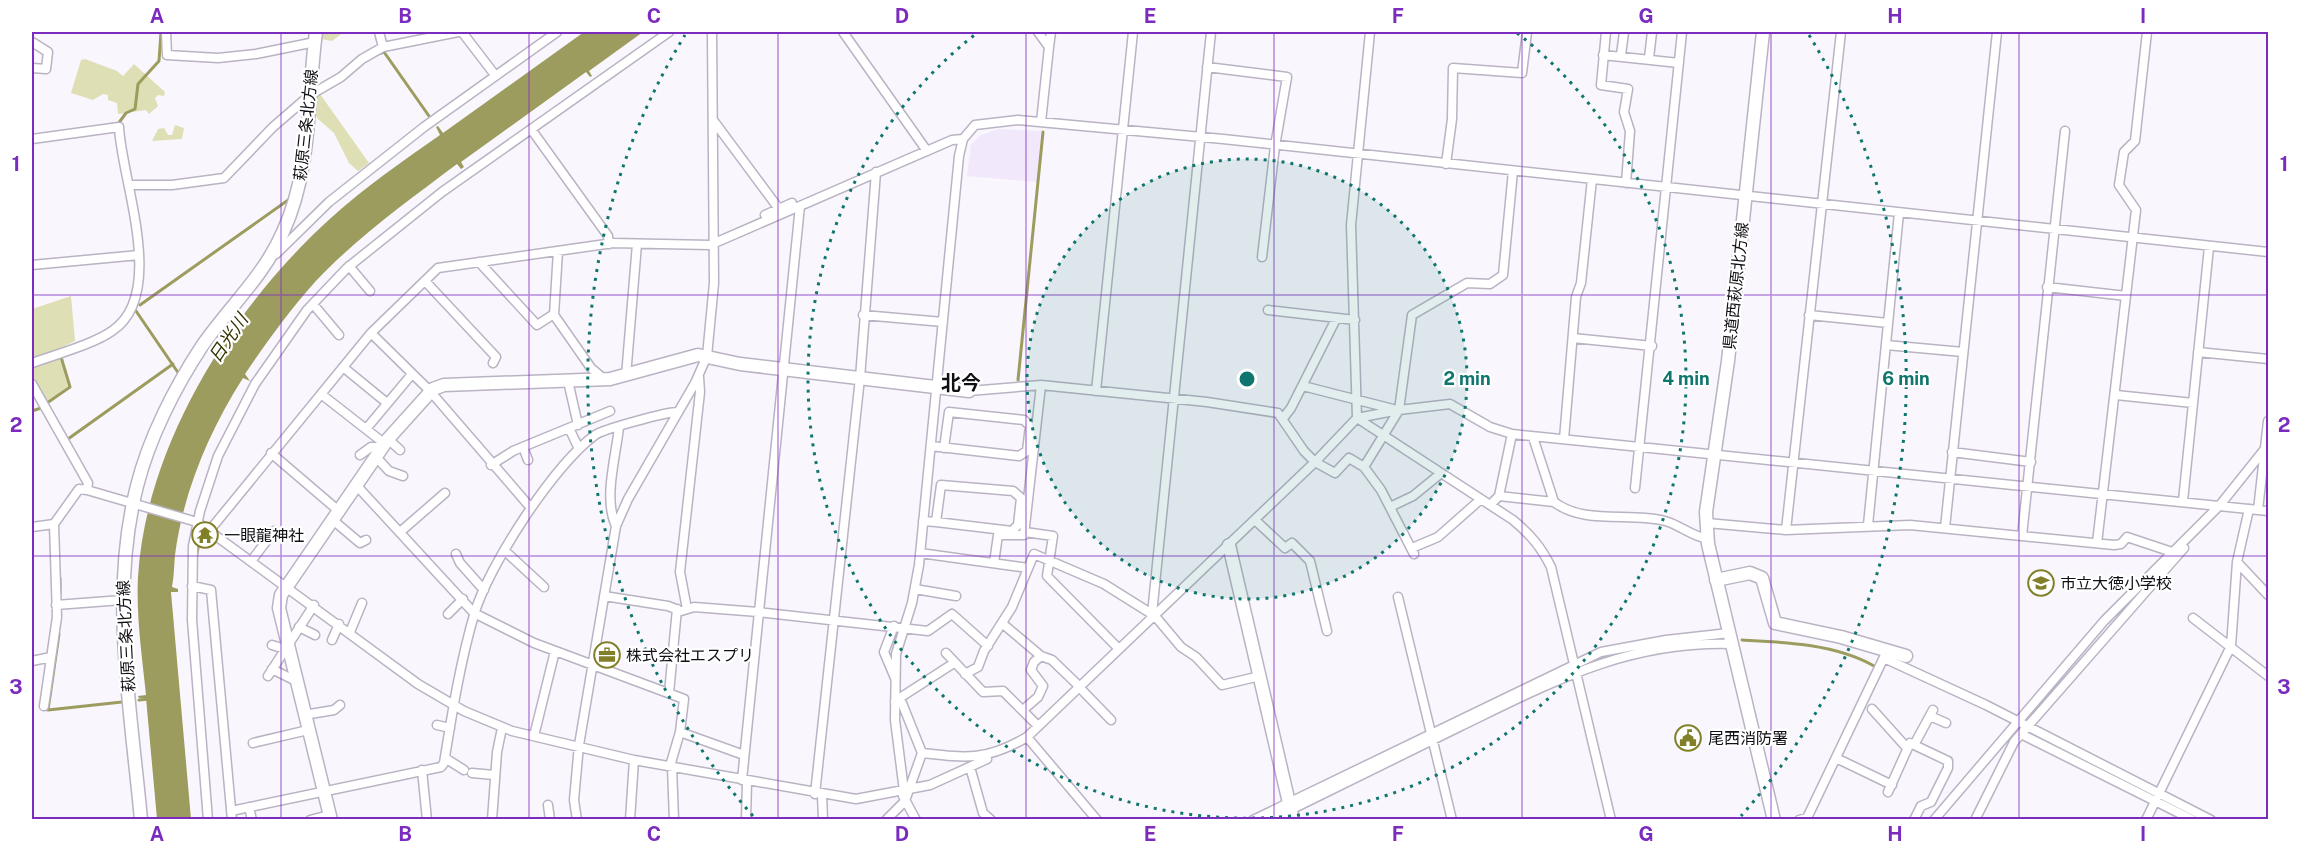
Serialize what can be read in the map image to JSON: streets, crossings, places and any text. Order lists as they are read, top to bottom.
{
  "streets": {
    "main road": ["萩原三条北方線", "県道西萩原北方線"]
  },
  "districts": ["北今"],
  "water": ["日光川"],
  "places": {
    "temple": ["一眼龍神社"],
    "school or university": ["市立大徳小学校"],
    "office": ["株式会社エスプリ"],
    "public building": ["尾西消防署"]
  },
  "grid": {
    "columns": [
      "A",
      "B",
      "C",
      "D",
      "E",
      "F",
      "G",
      "H",
      "I"
    ],
    "rows": ["1", "2", "3"]
  },
  "rings": ["2 min", "4 min", "6 min"]
}
